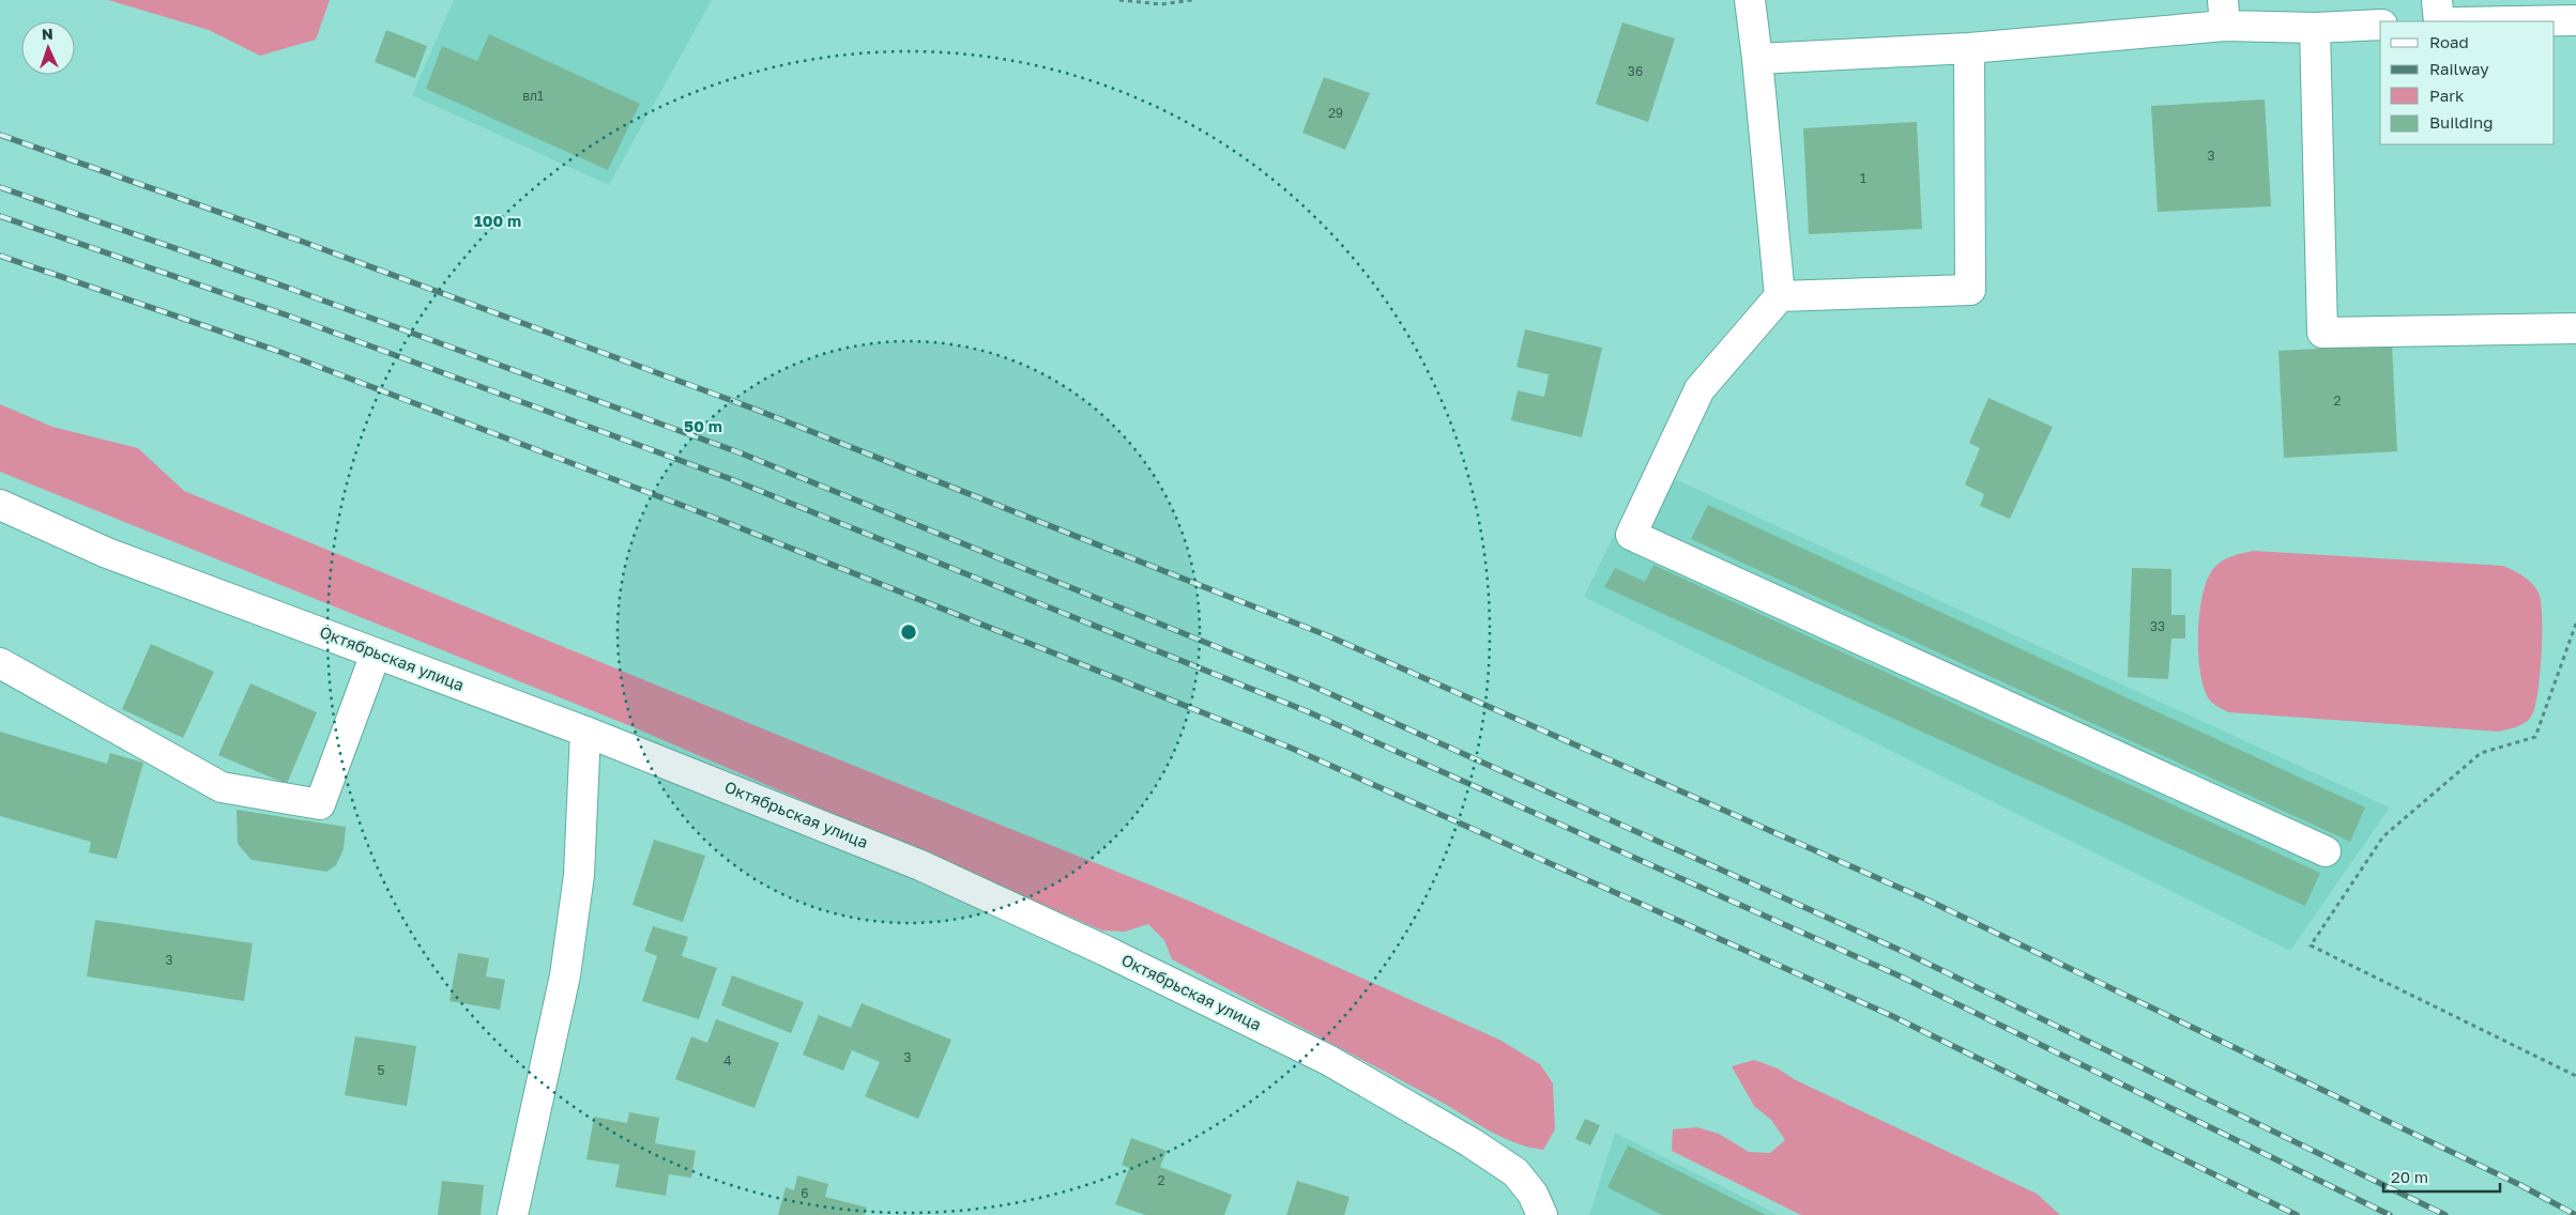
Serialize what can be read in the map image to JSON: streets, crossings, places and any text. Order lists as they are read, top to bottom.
{
  "streets": {
    "street": ["Октябрьская улица"]
  },
  "house_numbers": [
    "36",
    "вл1",
    "29",
    "3",
    "1",
    "2",
    "33",
    "3",
    "3",
    "4",
    "5",
    "2",
    "6"
  ],
  "legend": [
    "Road",
    "Railway",
    "Park",
    "Building"
  ],
  "scale_bar": "20 m",
  "north": "top",
  "rings": ["100 m", "50 m"]
}
